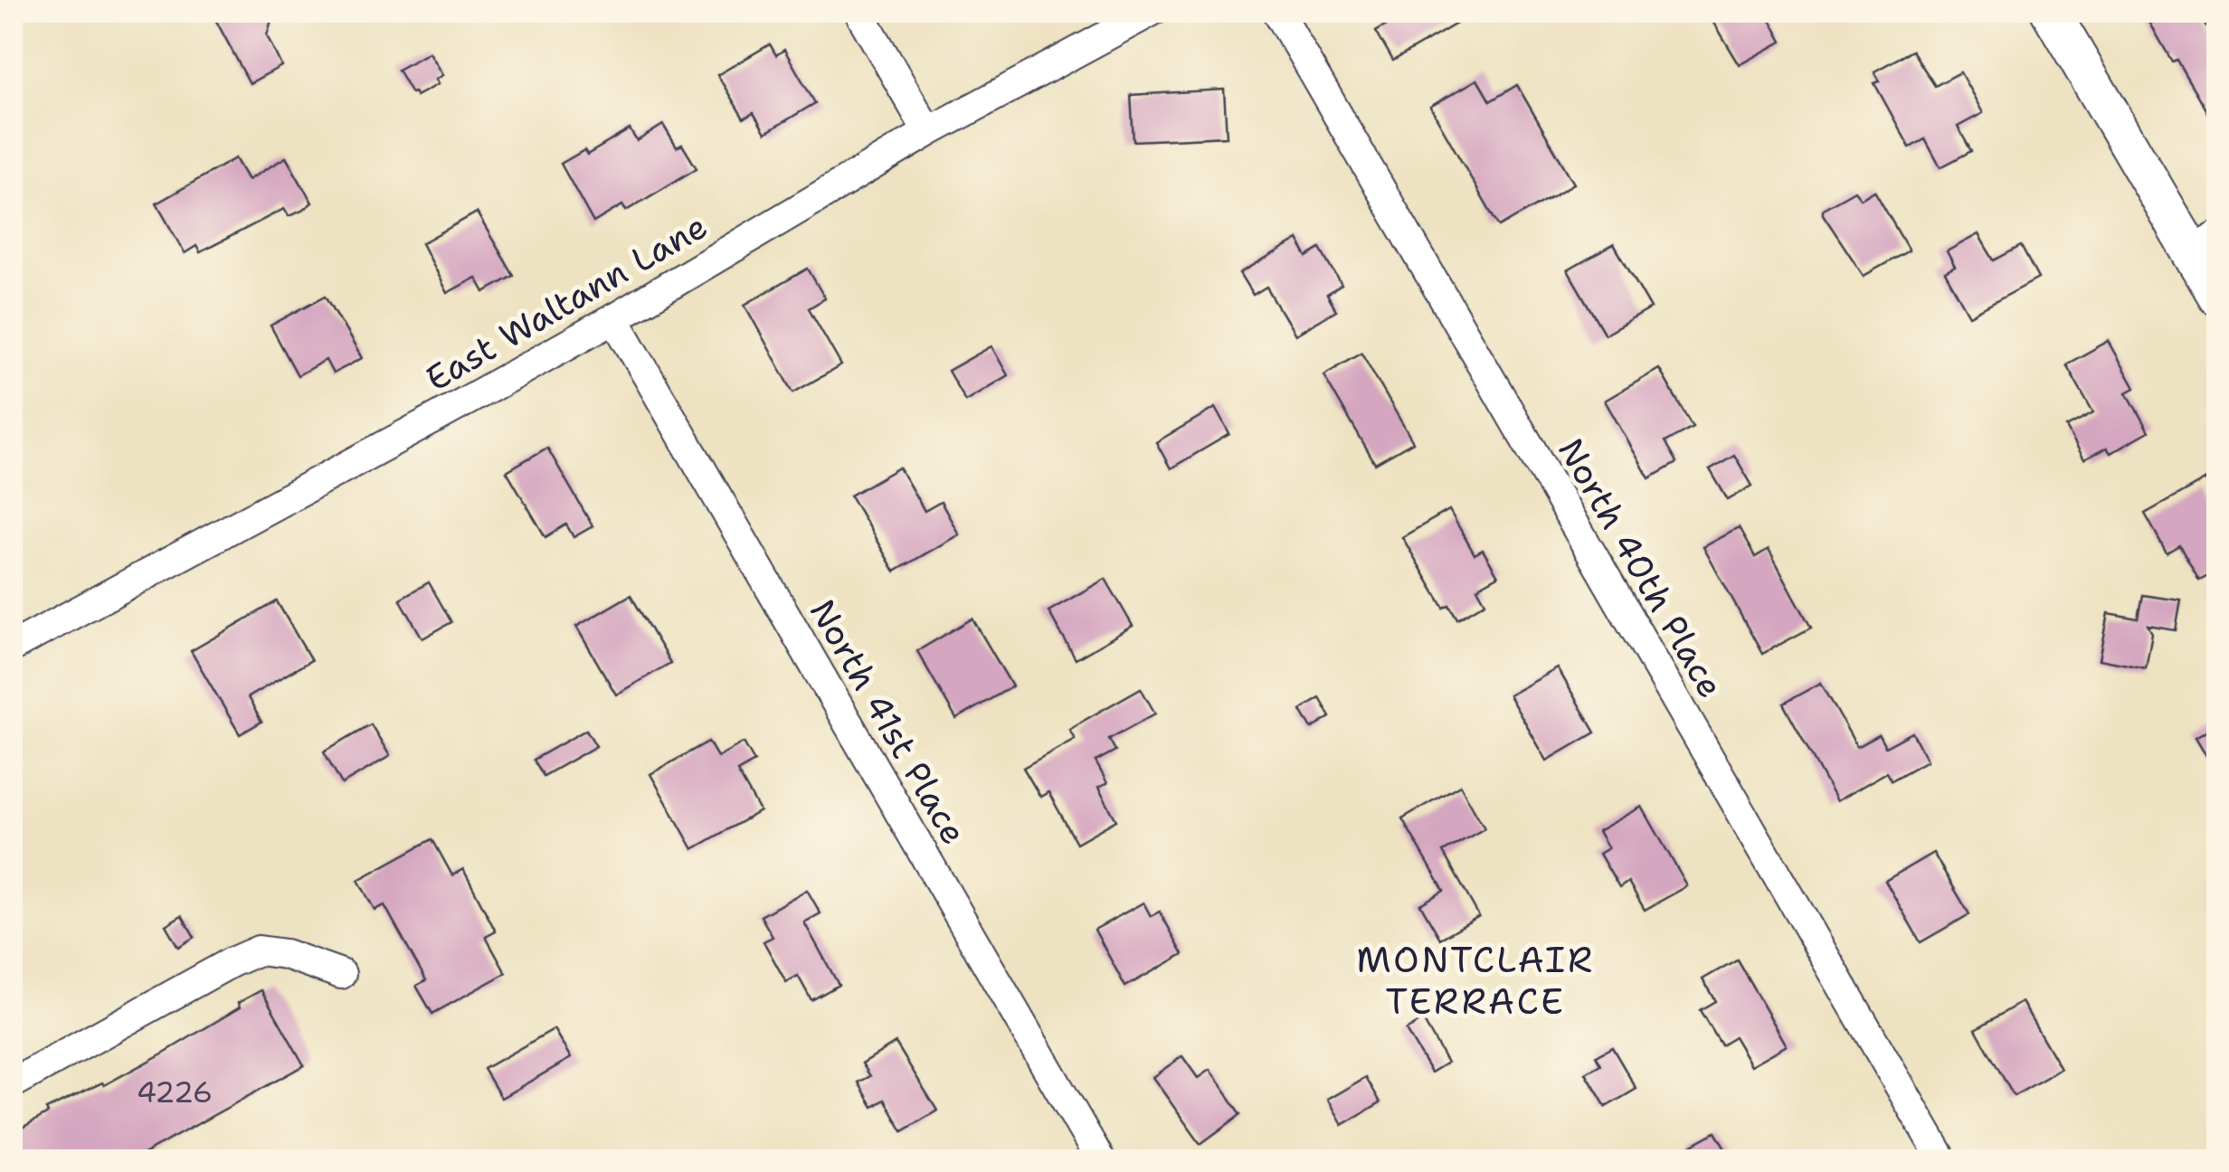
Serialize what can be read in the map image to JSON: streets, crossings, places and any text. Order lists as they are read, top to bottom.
{
  "streets": {
    "street": ["East Waltann Lane", "North 40th Place", "North 41st Place"]
  },
  "crossings": [
    ["East Waltann Lane", "North 41st Place"]
  ],
  "districts": ["MONTCLAIR TERRACE"],
  "house_numbers": ["4226"]
}
